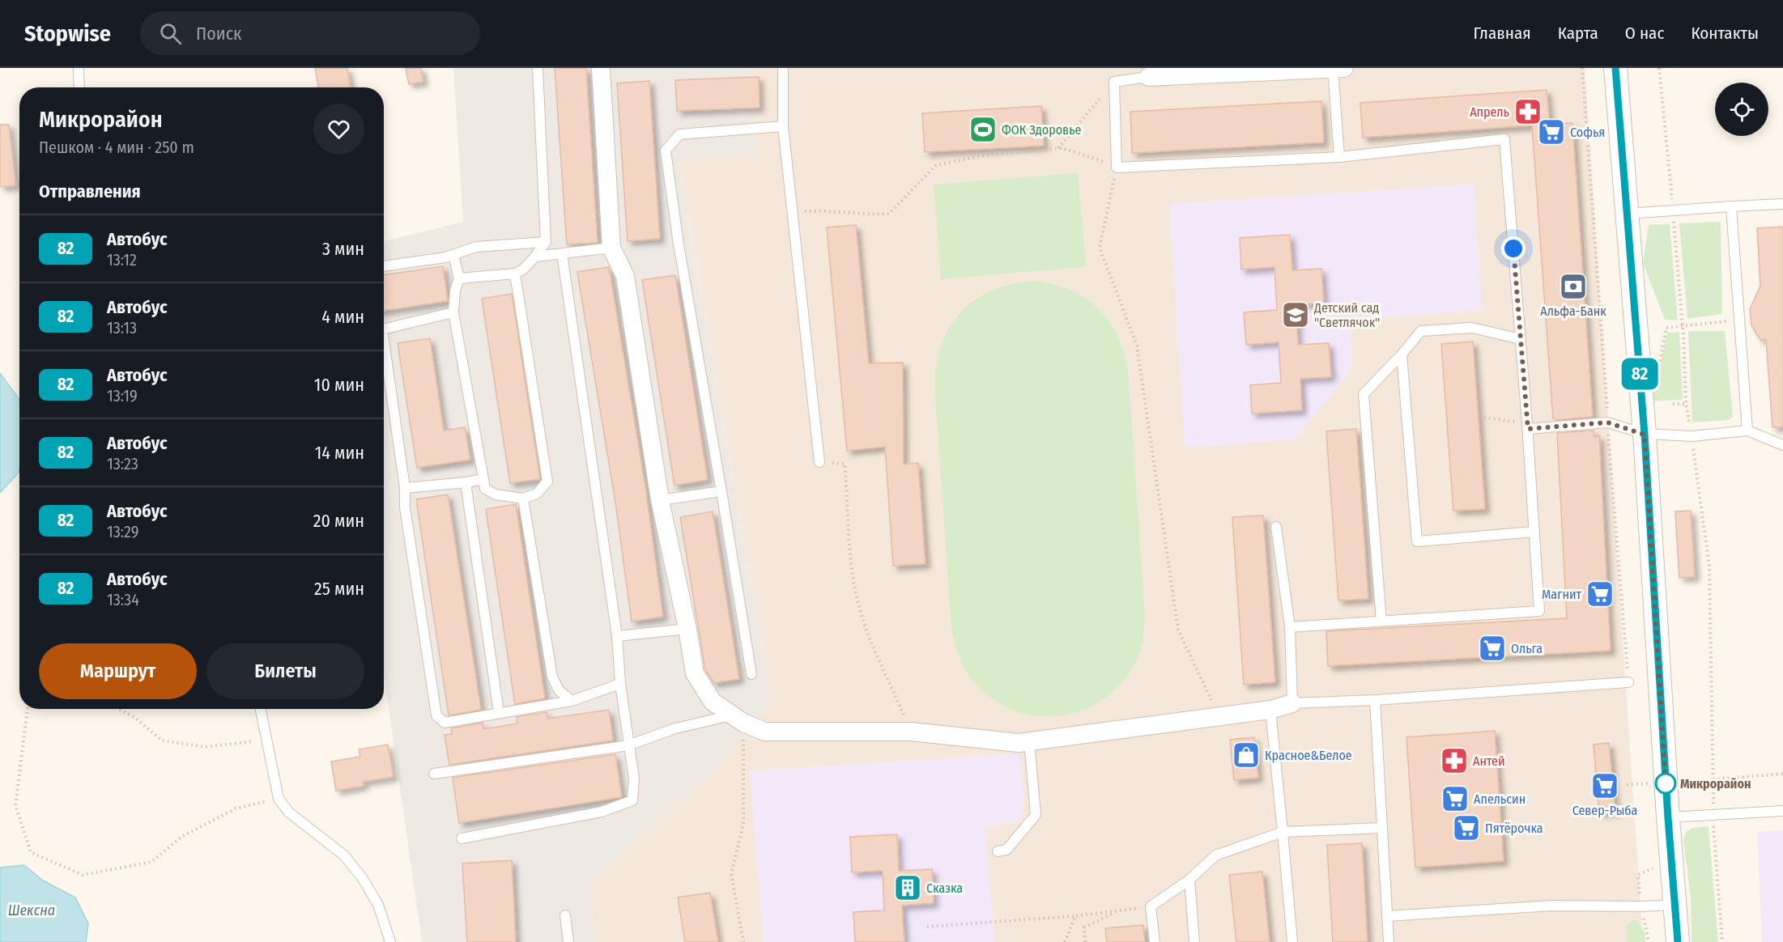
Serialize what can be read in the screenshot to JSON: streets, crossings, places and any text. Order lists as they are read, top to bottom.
{
  "water": ["Шексна"],
  "places": {
    "pharmacy": ["Апрель", "Антей"],
    "sports": ["ФОК Здоровье"],
    "supermarket": [
      "Софья",
      "Магнит",
      "Ольга",
      "Север-Рыба",
      "Апельсин",
      "Пятёрочка"
    ],
    "bank": ["Альфа-Банк"],
    "school or university": ["Детский сад \"Светлячок\""],
    "shop": ["Красное&Белое"],
    "other": ["Микрорайон"],
    "building": ["Сказка"]
  },
  "lines": ["bus line 82"],
  "page": {
    "header": "Stopwise",
    "search": "Поиск",
    "nav": [
      "Главная",
      "Карта",
      "О нас",
      "Контакты"
    ],
    "on_map": "82",
    "heading": [
      ["Микрорайон", "Пешком · 4 мин · 250 m"],
      "Отправления"
    ],
    "list": [
      {
        "mark": "82",
        "name": "Автобус",
        "note": "13:12",
        "value": "3 мин"
      },
      {
        "mark": "82",
        "name": "Автобус",
        "note": "13:13",
        "value": "4 мин"
      },
      {
        "mark": "82",
        "name": "Автобус",
        "note": "13:19",
        "value": "10 мин"
      },
      {
        "mark": "82",
        "name": "Автобус",
        "note": "13:23",
        "value": "14 мин"
      },
      {
        "mark": "82",
        "name": "Автобус",
        "note": "13:29",
        "value": "20 мин"
      },
      {
        "mark": "82",
        "name": "Автобус",
        "note": "13:34",
        "value": "25 мин"
      }
    ],
    "buttons": ["Маршрут", "Билеты"]
  }
}
